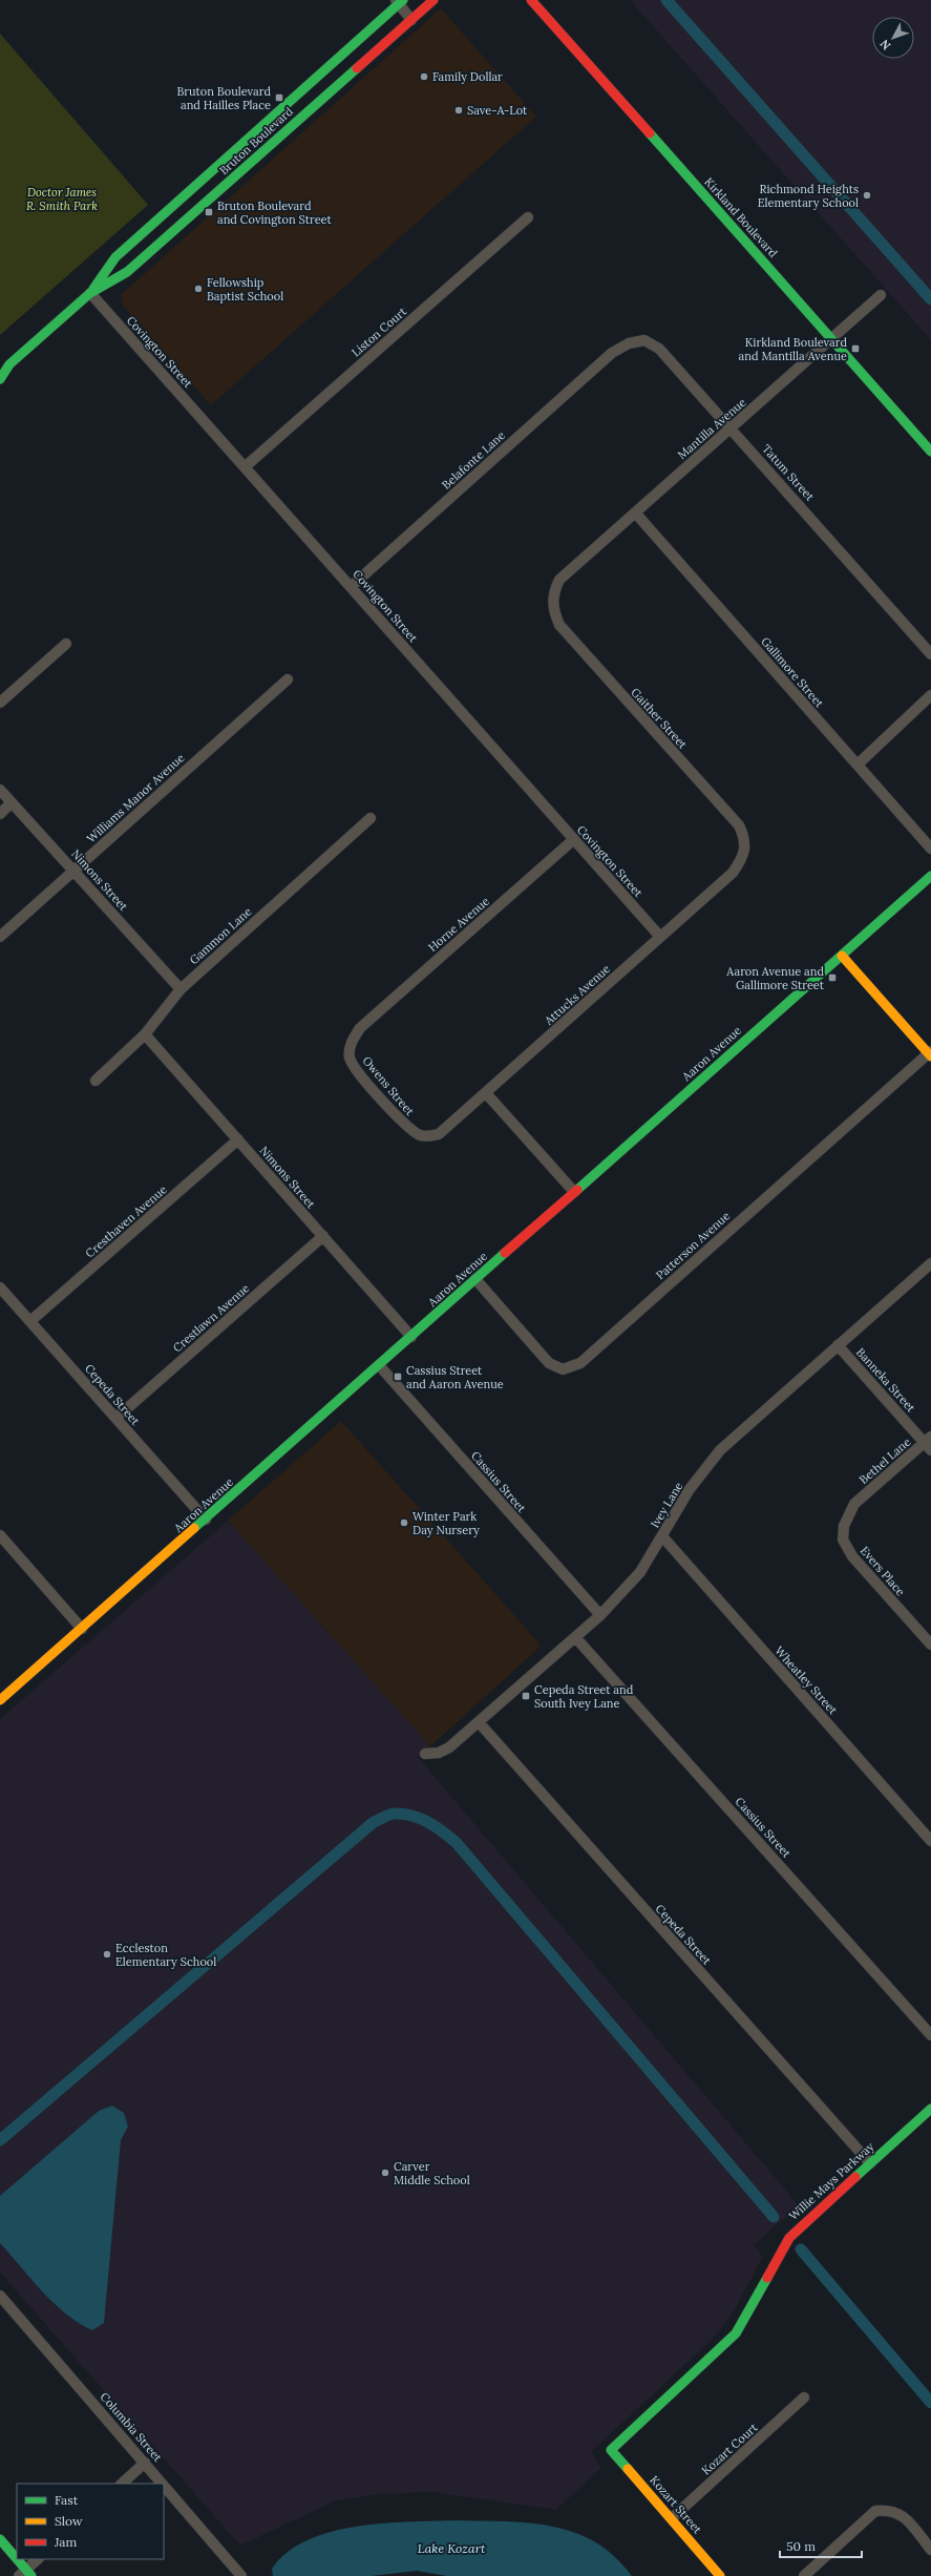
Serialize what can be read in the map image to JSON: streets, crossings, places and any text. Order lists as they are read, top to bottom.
{
  "streets": {
    "street": [
      "Bruton Boulevard",
      "Kirkland Boulevard",
      "Liston Court",
      "Covington Street",
      "Mantilla Avenue",
      "Belafonte Lane",
      "Tatum Street",
      "Gallimore Street",
      "Gaither Street",
      "Williams Manor Avenue",
      "Nimons Street",
      "Horne Avenue",
      "Gammon Lane",
      "Attucks Avenue",
      "Aaron Avenue",
      "Owens Street",
      "Cresthaven Avenue",
      "Patterson Avenue",
      "Crestlawn Avenue",
      "Banneka Street",
      "Cepeda Street",
      "Bethel Lane",
      "Cassius Street",
      "Ivey Lane",
      "Evers Place",
      "Wheatley Street",
      "Willie Mays Parkway",
      "Columbia Street",
      "Kozart Court",
      "Kozart Street"
    ]
  },
  "crossings": [
    ["Bruton Boulevard", "Covington Street"],
    ["Kirkland Boulevard", "Mantilla Avenue"],
    ["Liston Court", "Covington Street"],
    ["Covington Street", "Belafonte Lane"],
    ["Covington Street", "Horne Avenue"],
    ["Covington Street", "Attucks Avenue"],
    ["Mantilla Avenue", "Tatum Street"],
    ["Mantilla Avenue", "Gallimore Street"],
    ["Mantilla Avenue", "Gaither Street"],
    ["Belafonte Lane", "Tatum Street"],
    ["Gaither Street", "Attucks Avenue"],
    ["Williams Manor Avenue", "Nimons Street"],
    ["Nimons Street", "Gammon Lane"],
    ["Nimons Street", "Aaron Avenue"],
    ["Nimons Street", "Cresthaven Avenue"],
    ["Nimons Street", "Crestlawn Avenue"],
    ["Horne Avenue", "Owens Street"],
    ["Attucks Avenue", "Owens Street"],
    ["Aaron Avenue", "Patterson Avenue"],
    ["Aaron Avenue", "Cepeda Street"],
    ["Aaron Avenue", "Cassius Street"],
    ["Cresthaven Avenue", "Cepeda Street"],
    ["Crestlawn Avenue", "Cepeda Street"],
    ["Banneka Street", "Bethel Lane"],
    ["Banneka Street", "Ivey Lane"],
    ["Cepeda Street", "Ivey Lane"],
    ["Cepeda Street", "Willie Mays Parkway"],
    ["Bethel Lane", "Evers Place"],
    ["Cassius Street", "Ivey Lane"],
    ["Ivey Lane", "Wheatley Street"],
    ["Willie Mays Parkway", "Kozart Street"],
    ["Kozart Court", "Kozart Street"]
  ],
  "water": ["Lake Kozart"],
  "parks": ["Doctor James R. Smith Park"],
  "places": {
    "other": [
      "Family Dollar",
      "Save-A-Lot",
      "Richmond Heights Elementary School",
      "Fellowship Baptist School",
      "Winter Park Day Nursery",
      "Eccleston Elementary School",
      "Carver Middle School"
    ],
    "transit": [
      "Bruton Boulevard and Hailles Place",
      "Bruton Boulevard and Covington Street",
      "Kirkland Boulevard and Mantilla Avenue",
      "Aaron Avenue and Gallimore Street",
      "Cassius Street and Aaron Avenue",
      "Cepeda Street and South Ivey Lane"
    ]
  },
  "legend": ["Fast", "Slow", "Jam"],
  "scale_bar": "50 m",
  "north": "bottom left"
}
